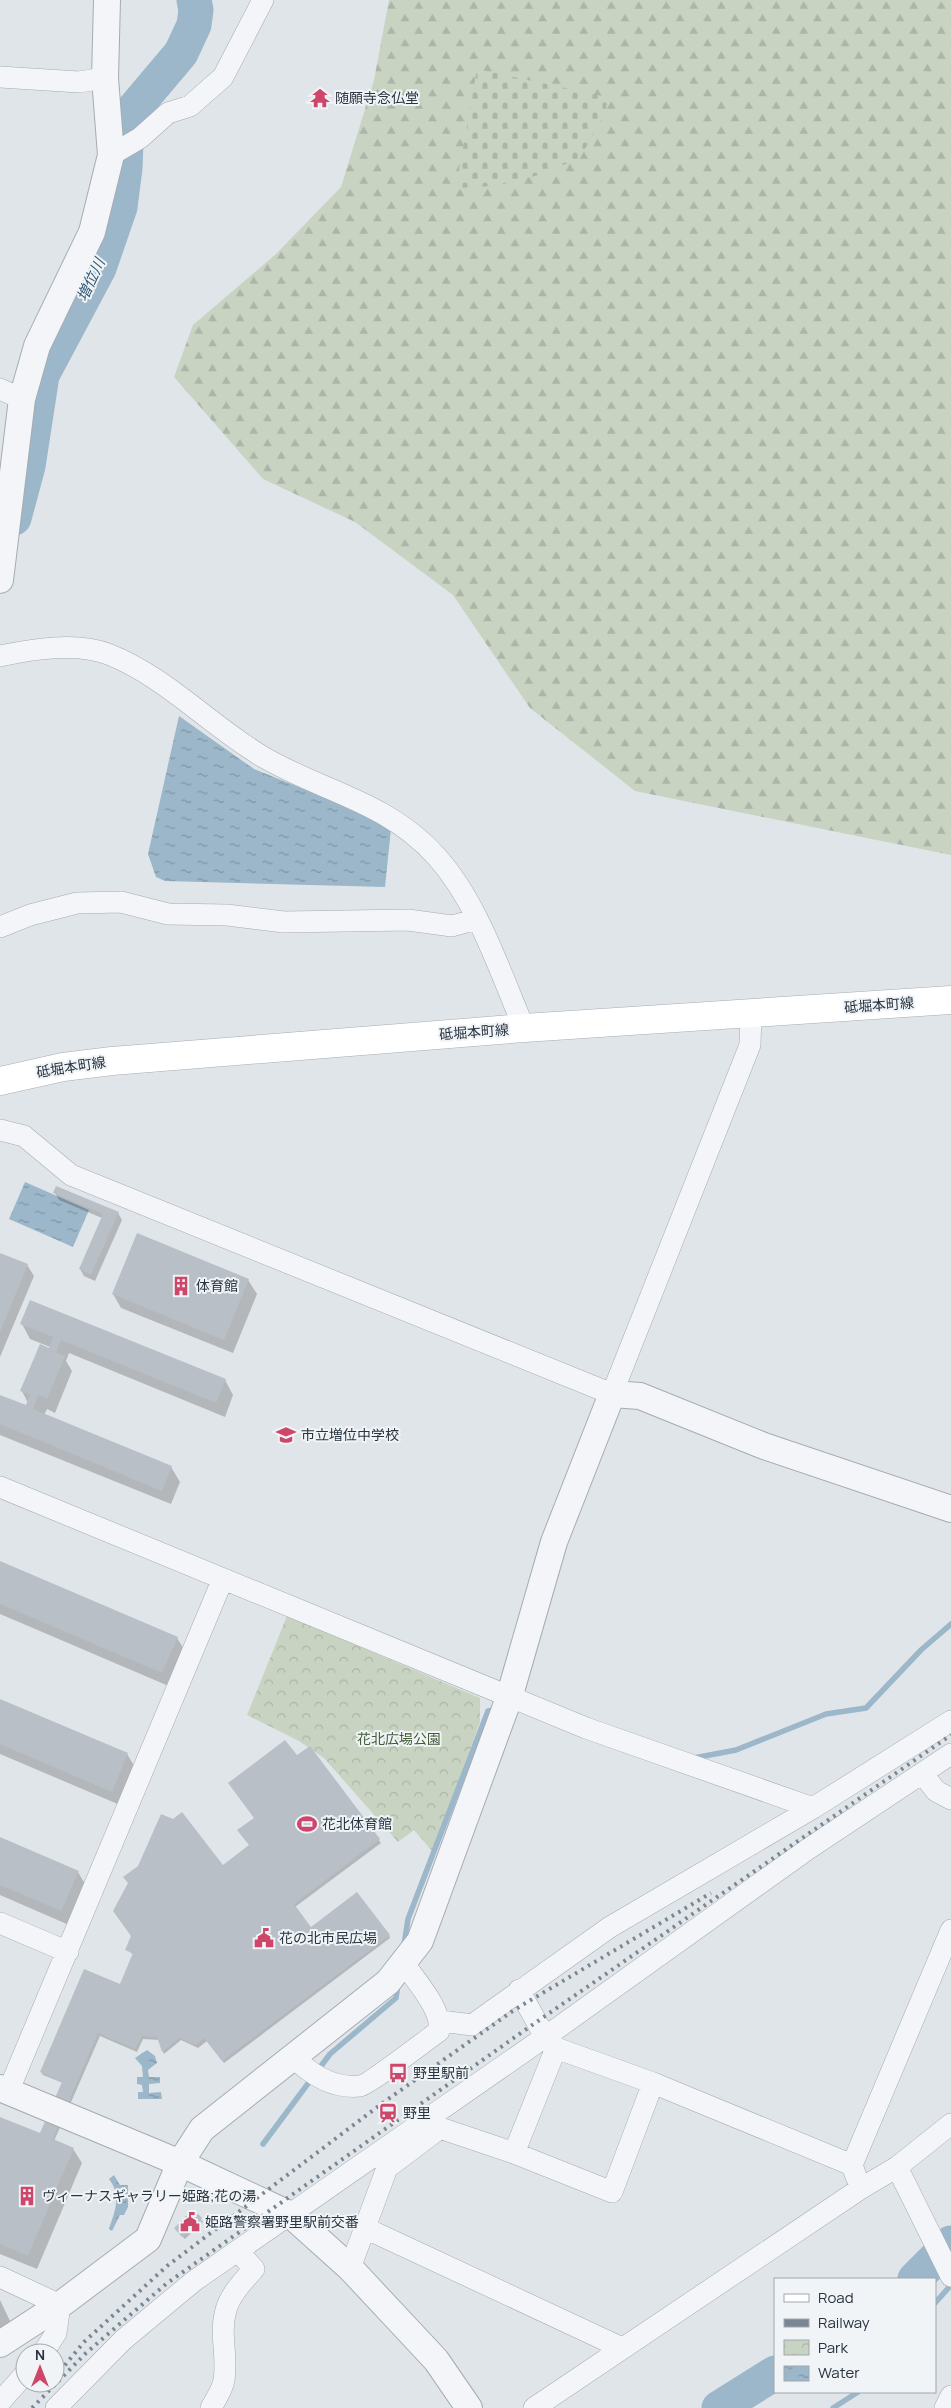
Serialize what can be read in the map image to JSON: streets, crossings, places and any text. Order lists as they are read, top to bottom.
{
  "streets": {
    "main road": ["砥堀本町線"]
  },
  "water": ["増位川"],
  "parks": ["花北広場公園"],
  "places": {
    "temple": ["随願寺念仏堂"],
    "building": ["体育館", "ヴィーナスギャラリー姫路;花の湯"],
    "school or university": ["市立増位中学校"],
    "sports": ["花北体育館"],
    "public building": ["花の北市民広場", "姫路警察署野里駅前交番"],
    "bus stop": ["野里駅前"],
    "station": ["野里"]
  },
  "legend": [
    "Road",
    "Railway",
    "Park",
    "Water"
  ],
  "north": "top"
}
